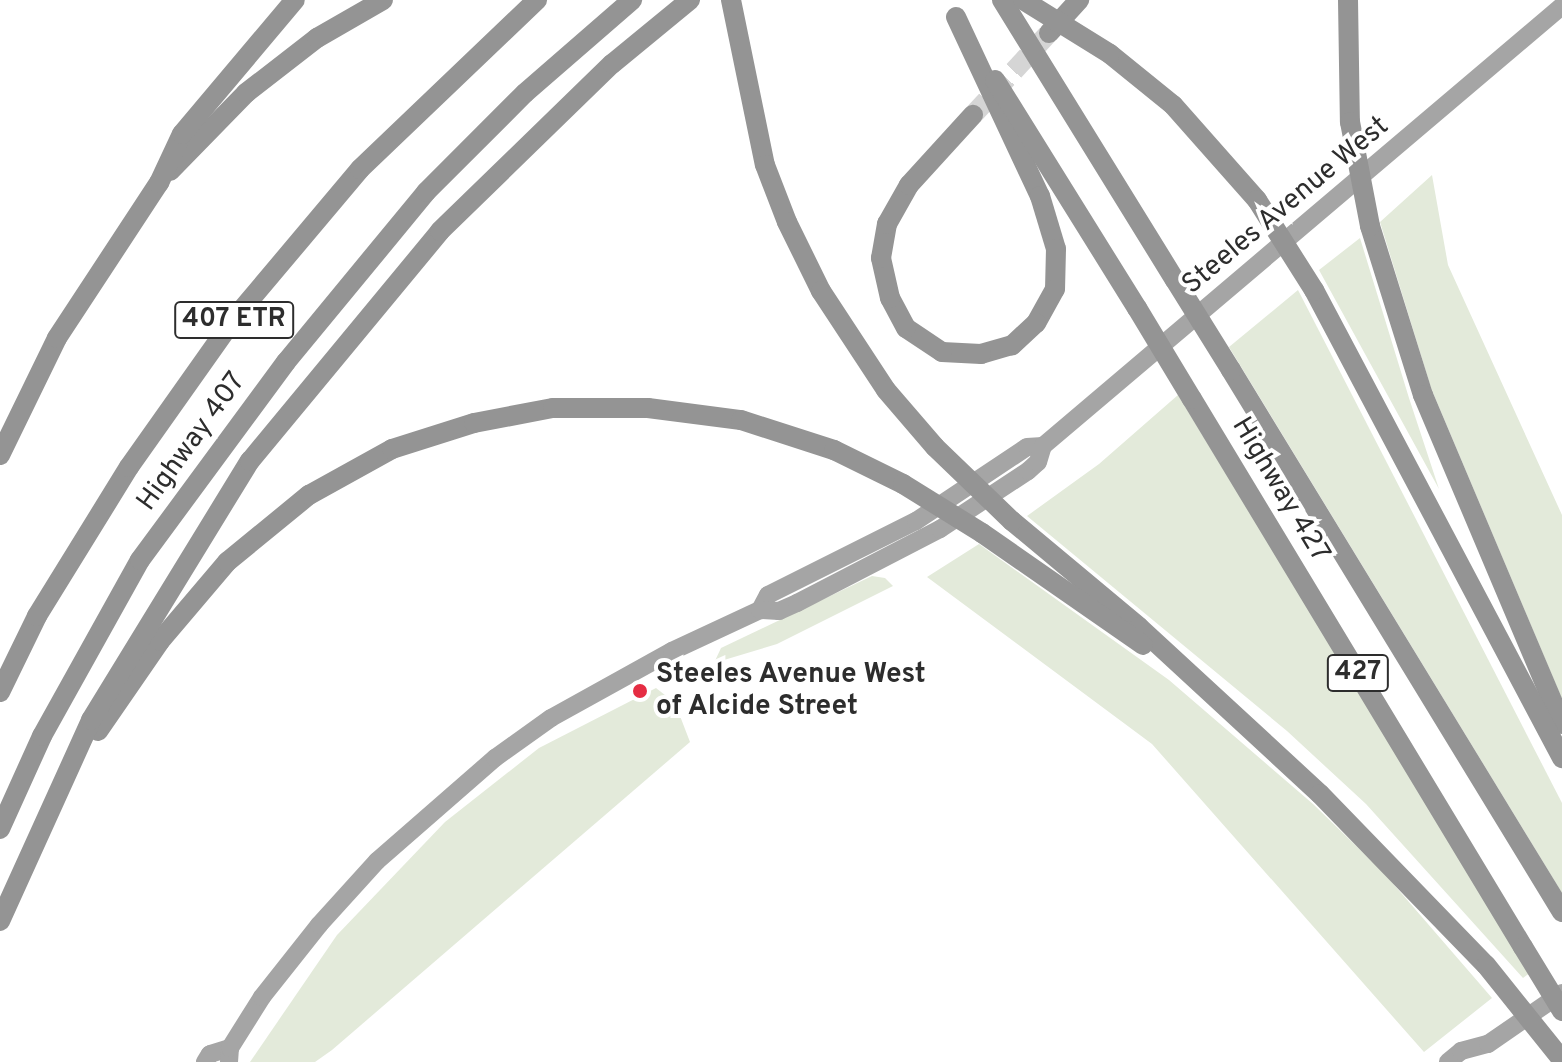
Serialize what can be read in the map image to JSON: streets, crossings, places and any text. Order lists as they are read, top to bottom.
{
  "streets": {
    "highway": [
      "407 ETR",
      "Highway 407",
      "Highway 427",
      "427"
    ],
    "main road": ["Steeles Avenue West"]
  },
  "places": ["Steeles Avenue West of Alcide Street"]
}
